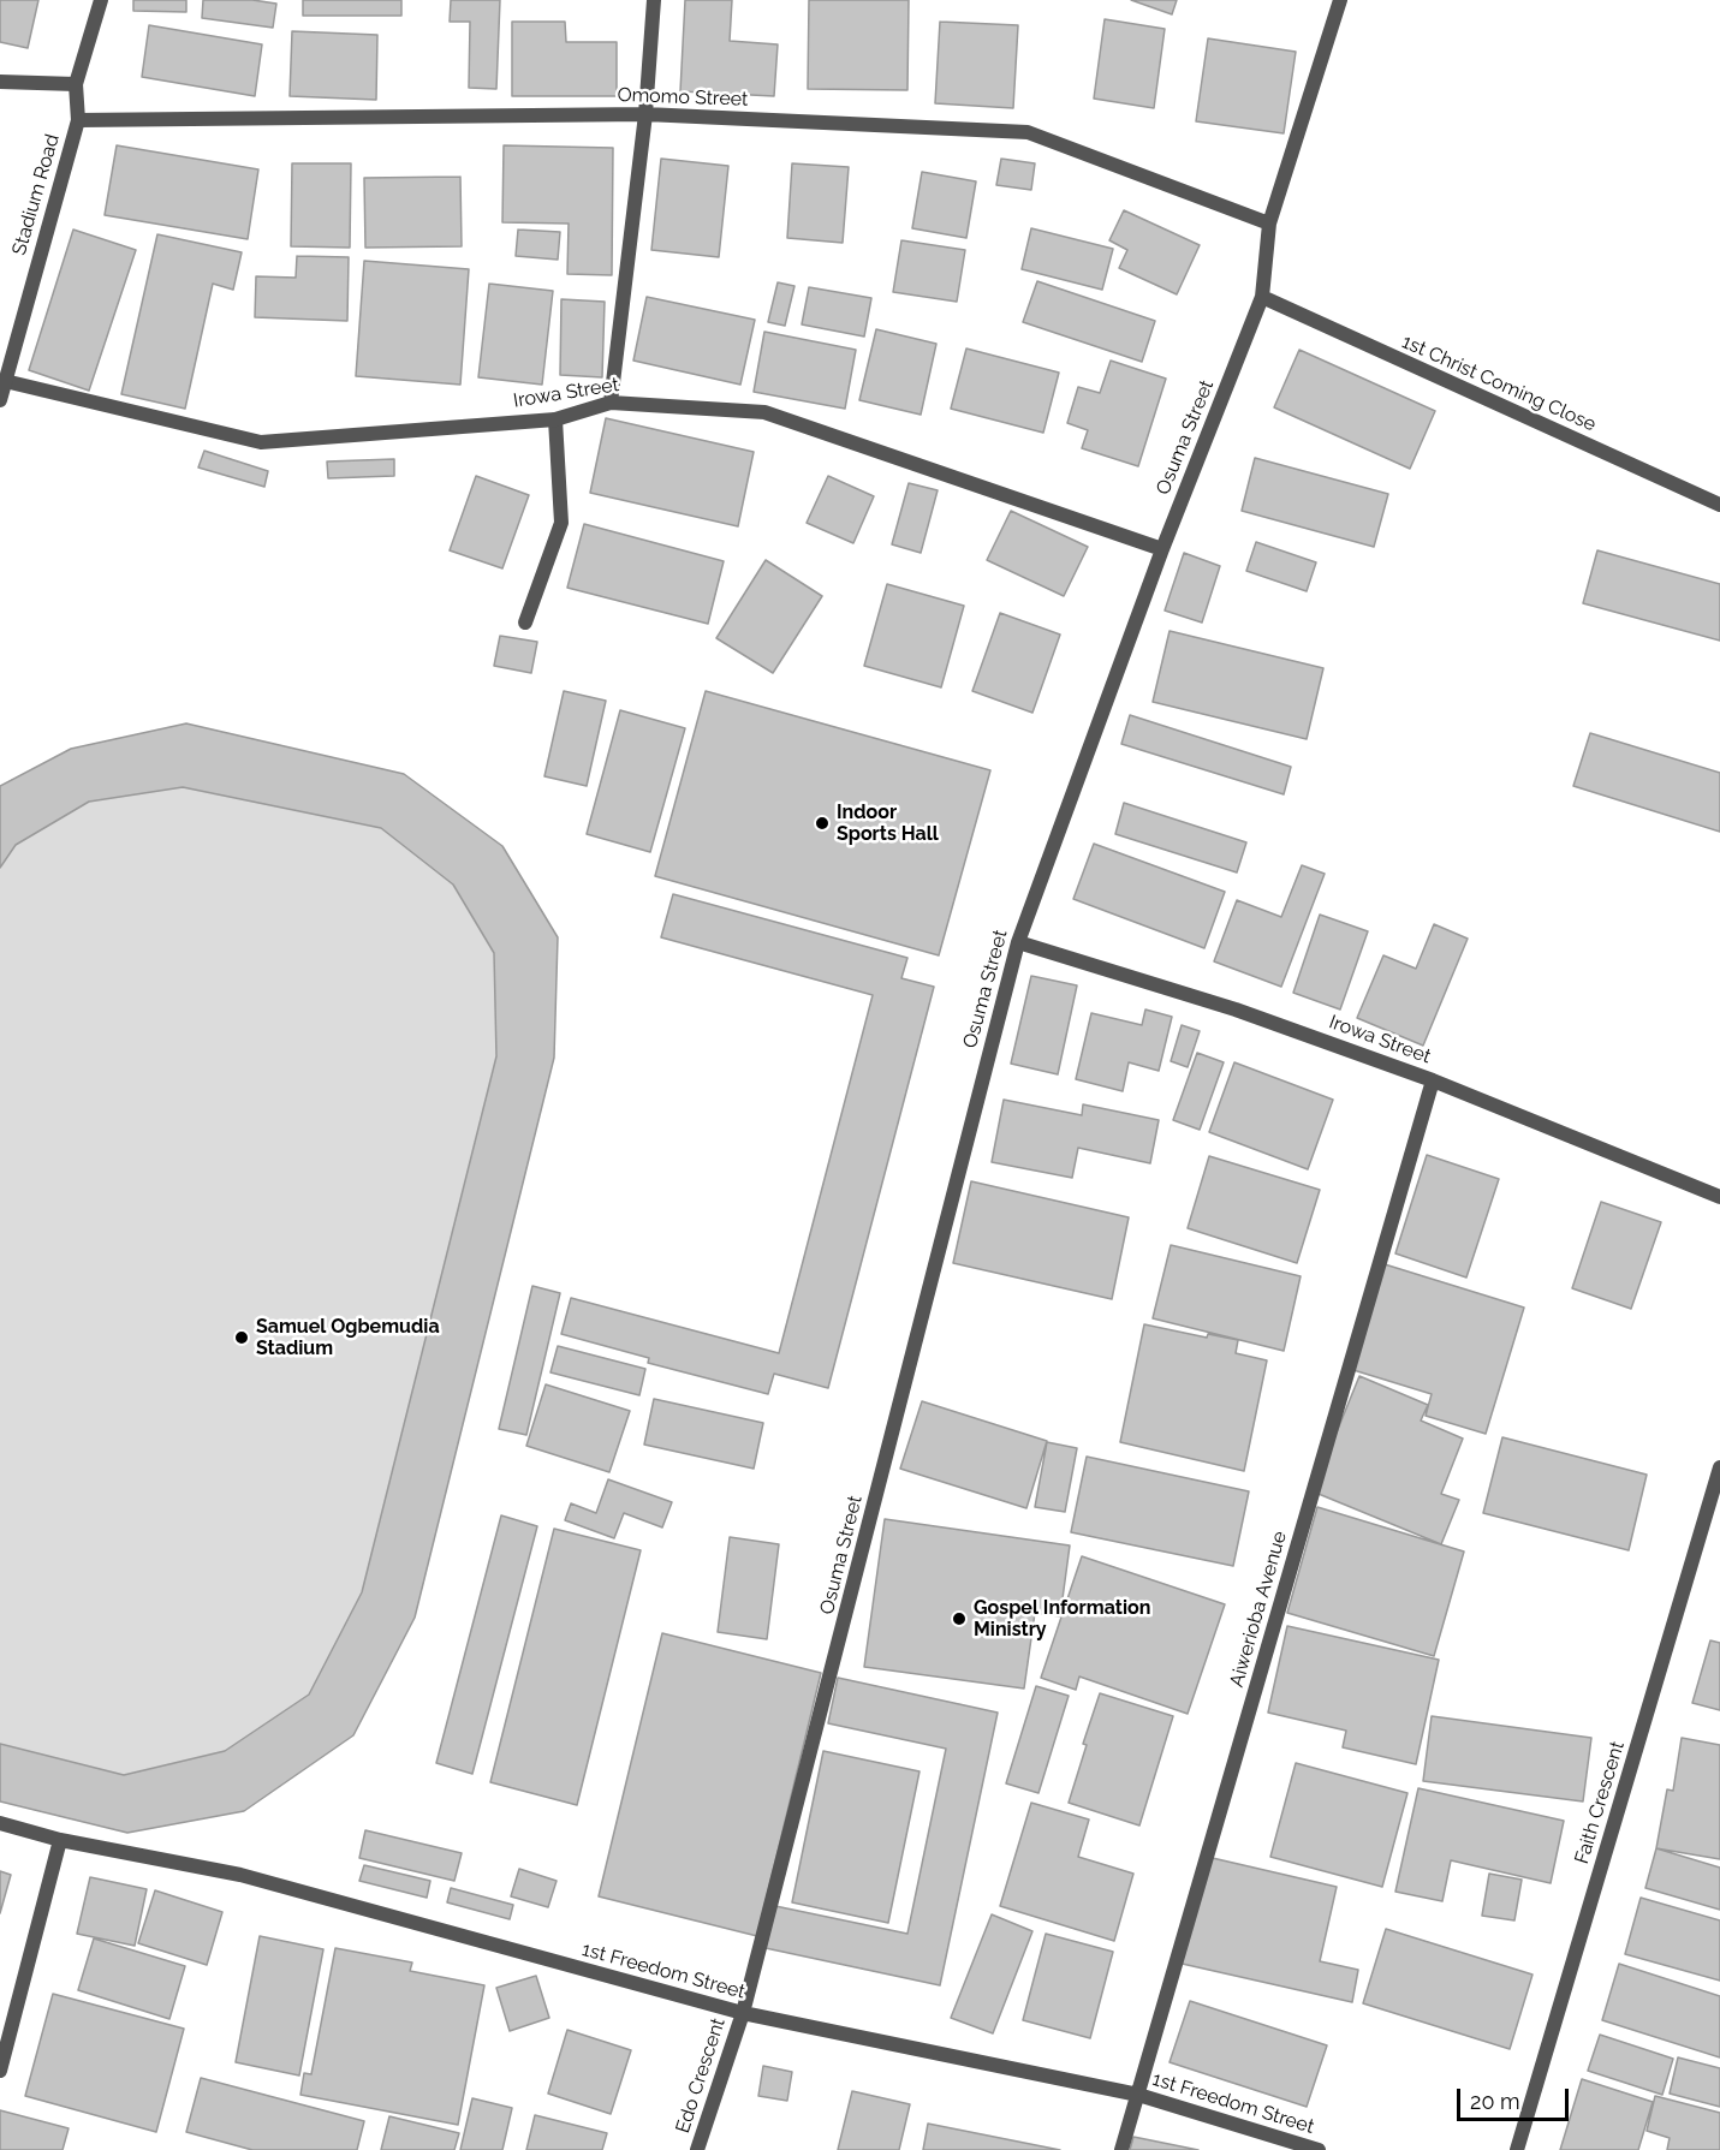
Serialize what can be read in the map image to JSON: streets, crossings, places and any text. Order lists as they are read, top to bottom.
{
  "streets": {
    "street": [
      "Omomo Street",
      "Stadium Road",
      "1st Christ Coming Close",
      "Irowa Street",
      "Osuma Street",
      "Aiwerioba Avenue",
      "Faith Crescent",
      "1st Freedom Street",
      "Edo Crescent"
    ]
  },
  "crossings": [
    ["Omomo Street", "Stadium Road"],
    ["Omomo Street", "Osuma Street"],
    ["Stadium Road", "Irowa Street"],
    ["1st Christ Coming Close", "Osuma Street"],
    ["Irowa Street", "Osuma Street"],
    ["Irowa Street", "Aiwerioba Avenue"],
    ["Osuma Street", "1st Freedom Street"],
    ["Osuma Street", "Edo Crescent"],
    ["Aiwerioba Avenue", "1st Freedom Street"],
    ["1st Freedom Street", "Edo Crescent"]
  ],
  "places": ["Indoor Sports Hall", "Samuel Ogbemudia Stadium", "Gospel Information Ministry"],
  "scale_bar": "20 m"
}
